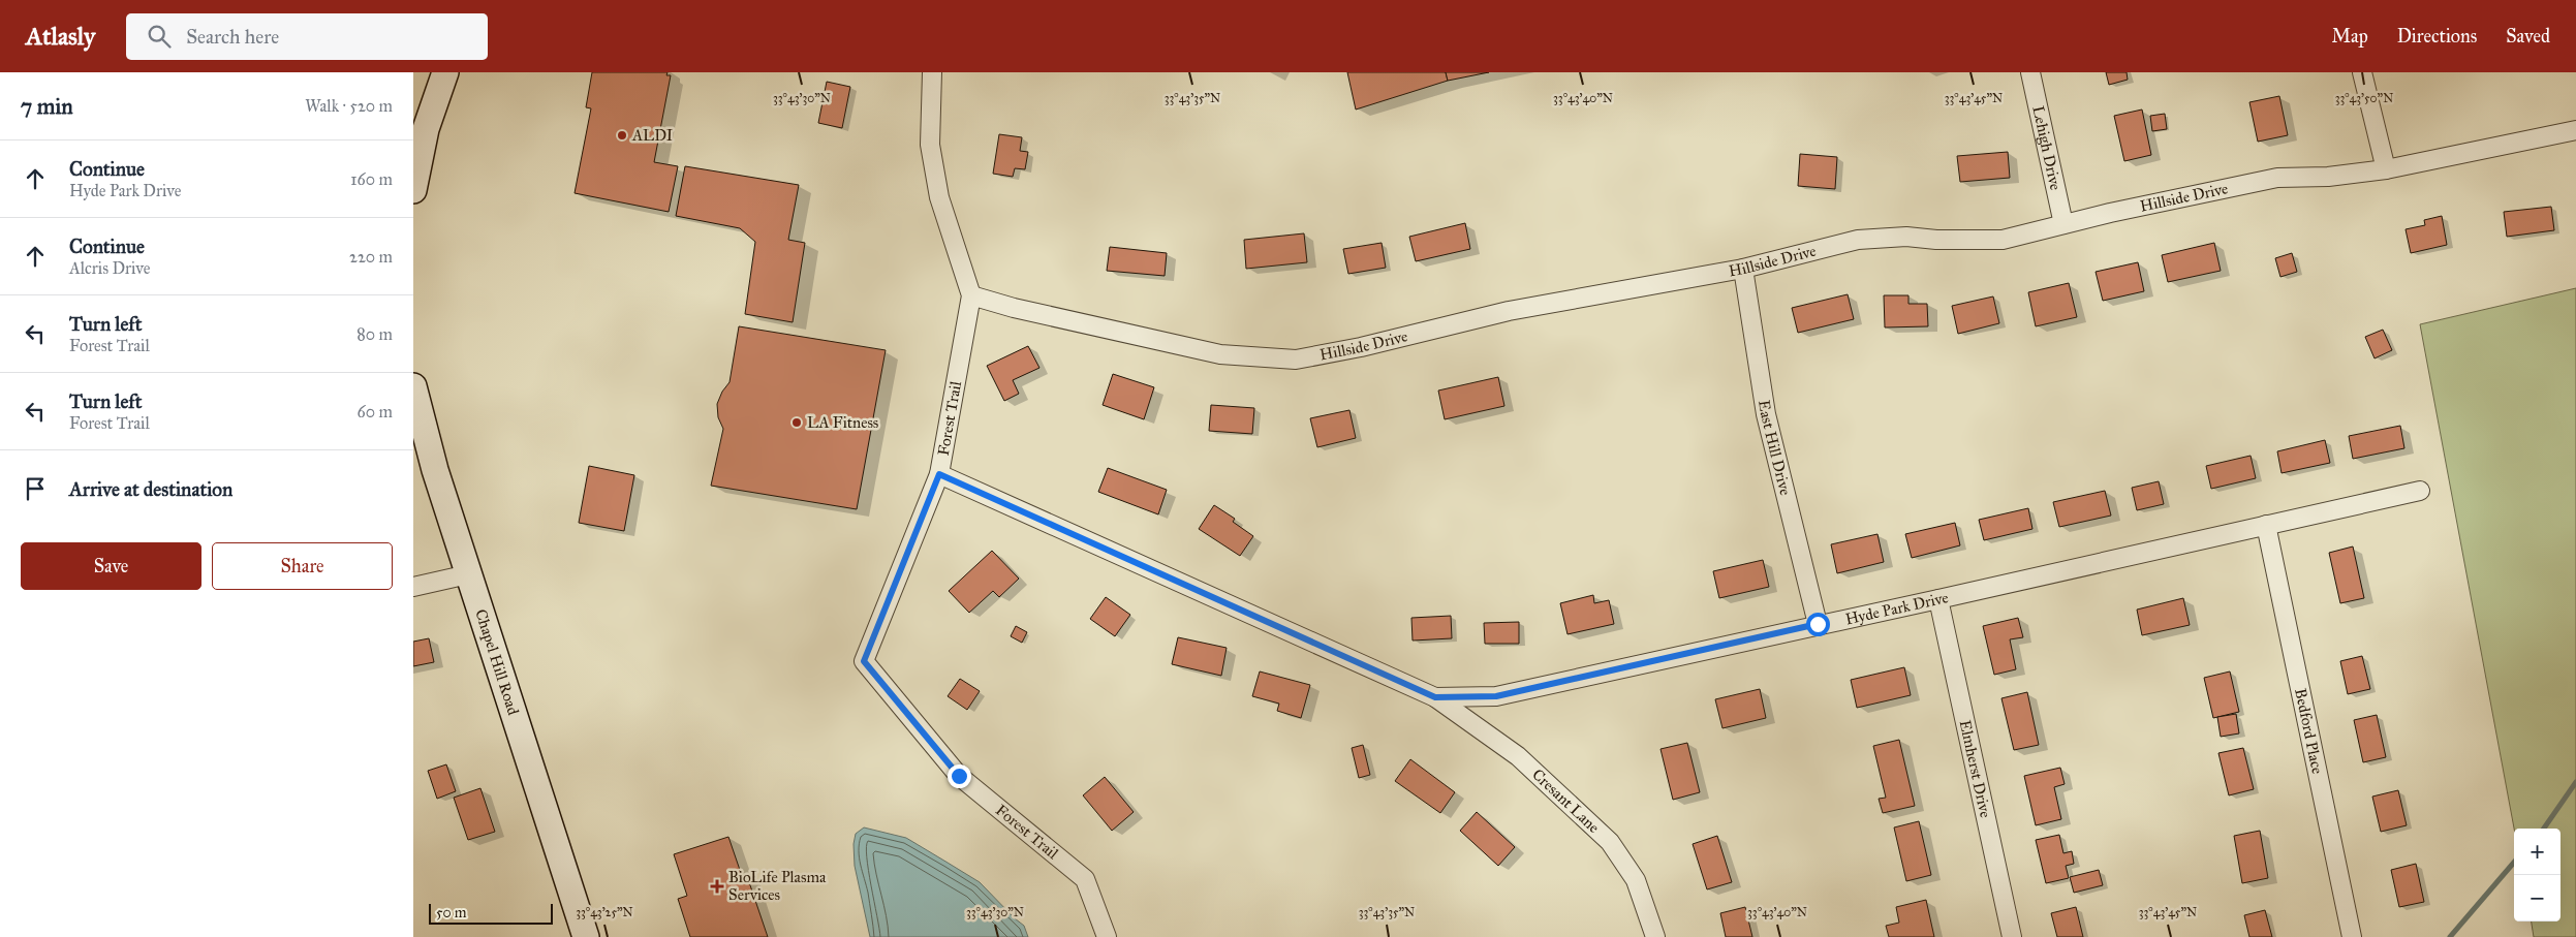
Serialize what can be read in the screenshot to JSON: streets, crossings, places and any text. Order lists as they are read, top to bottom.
{
  "streets": {
    "main road": ["Chapel Hill Road"],
    "street": [
      "Lehigh Drive",
      "Hillside Drive",
      "Forest Trail",
      "East Hill Drive",
      "Hyde Park Drive",
      "Bedford Place",
      "Elmherst Drive",
      "Cresant Lane"
    ]
  },
  "crossings": [
    ["Lehigh Drive", "Hillside Drive"],
    ["Hillside Drive", "Forest Trail"],
    ["Hillside Drive", "East Hill Drive"],
    ["East Hill Drive", "Hyde Park Drive"],
    ["Hyde Park Drive", "Bedford Place"],
    ["Hyde Park Drive", "Elmherst Drive"],
    ["Hyde Park Drive", "Cresant Lane"]
  ],
  "places": {
    "other": ["ALDI", "LA Fitness"],
    "health": ["BioLife Plasma Services"]
  },
  "scale_bar": "50 m",
  "page": {
    "header": "Atlasly",
    "search": "Search here",
    "nav": ["Map", "Directions", "Saved"],
    "heading": ["7 min", "Walk · 520 m"],
    "list": [
      ["Continue", "Hyde Park Drive", "160 m"],
      ["Continue", "Alcris Drive", "220 m"],
      ["Turn left", "Forest Trail", "80 m"],
      ["Turn left", "Forest Trail", "60 m"],
      "Arrive at destination"
    ],
    "buttons": ["Save", "Share"],
    "map_buttons": ["+", "−"],
    "scale": "50 m"
  },
  "coordinates": [
    "33°43'30\"N",
    "33°43'35\"N",
    "33°43'40\"N",
    "33°43'50\"N",
    "33°43'45\"N",
    "33°43'25\"N"
  ]
}
